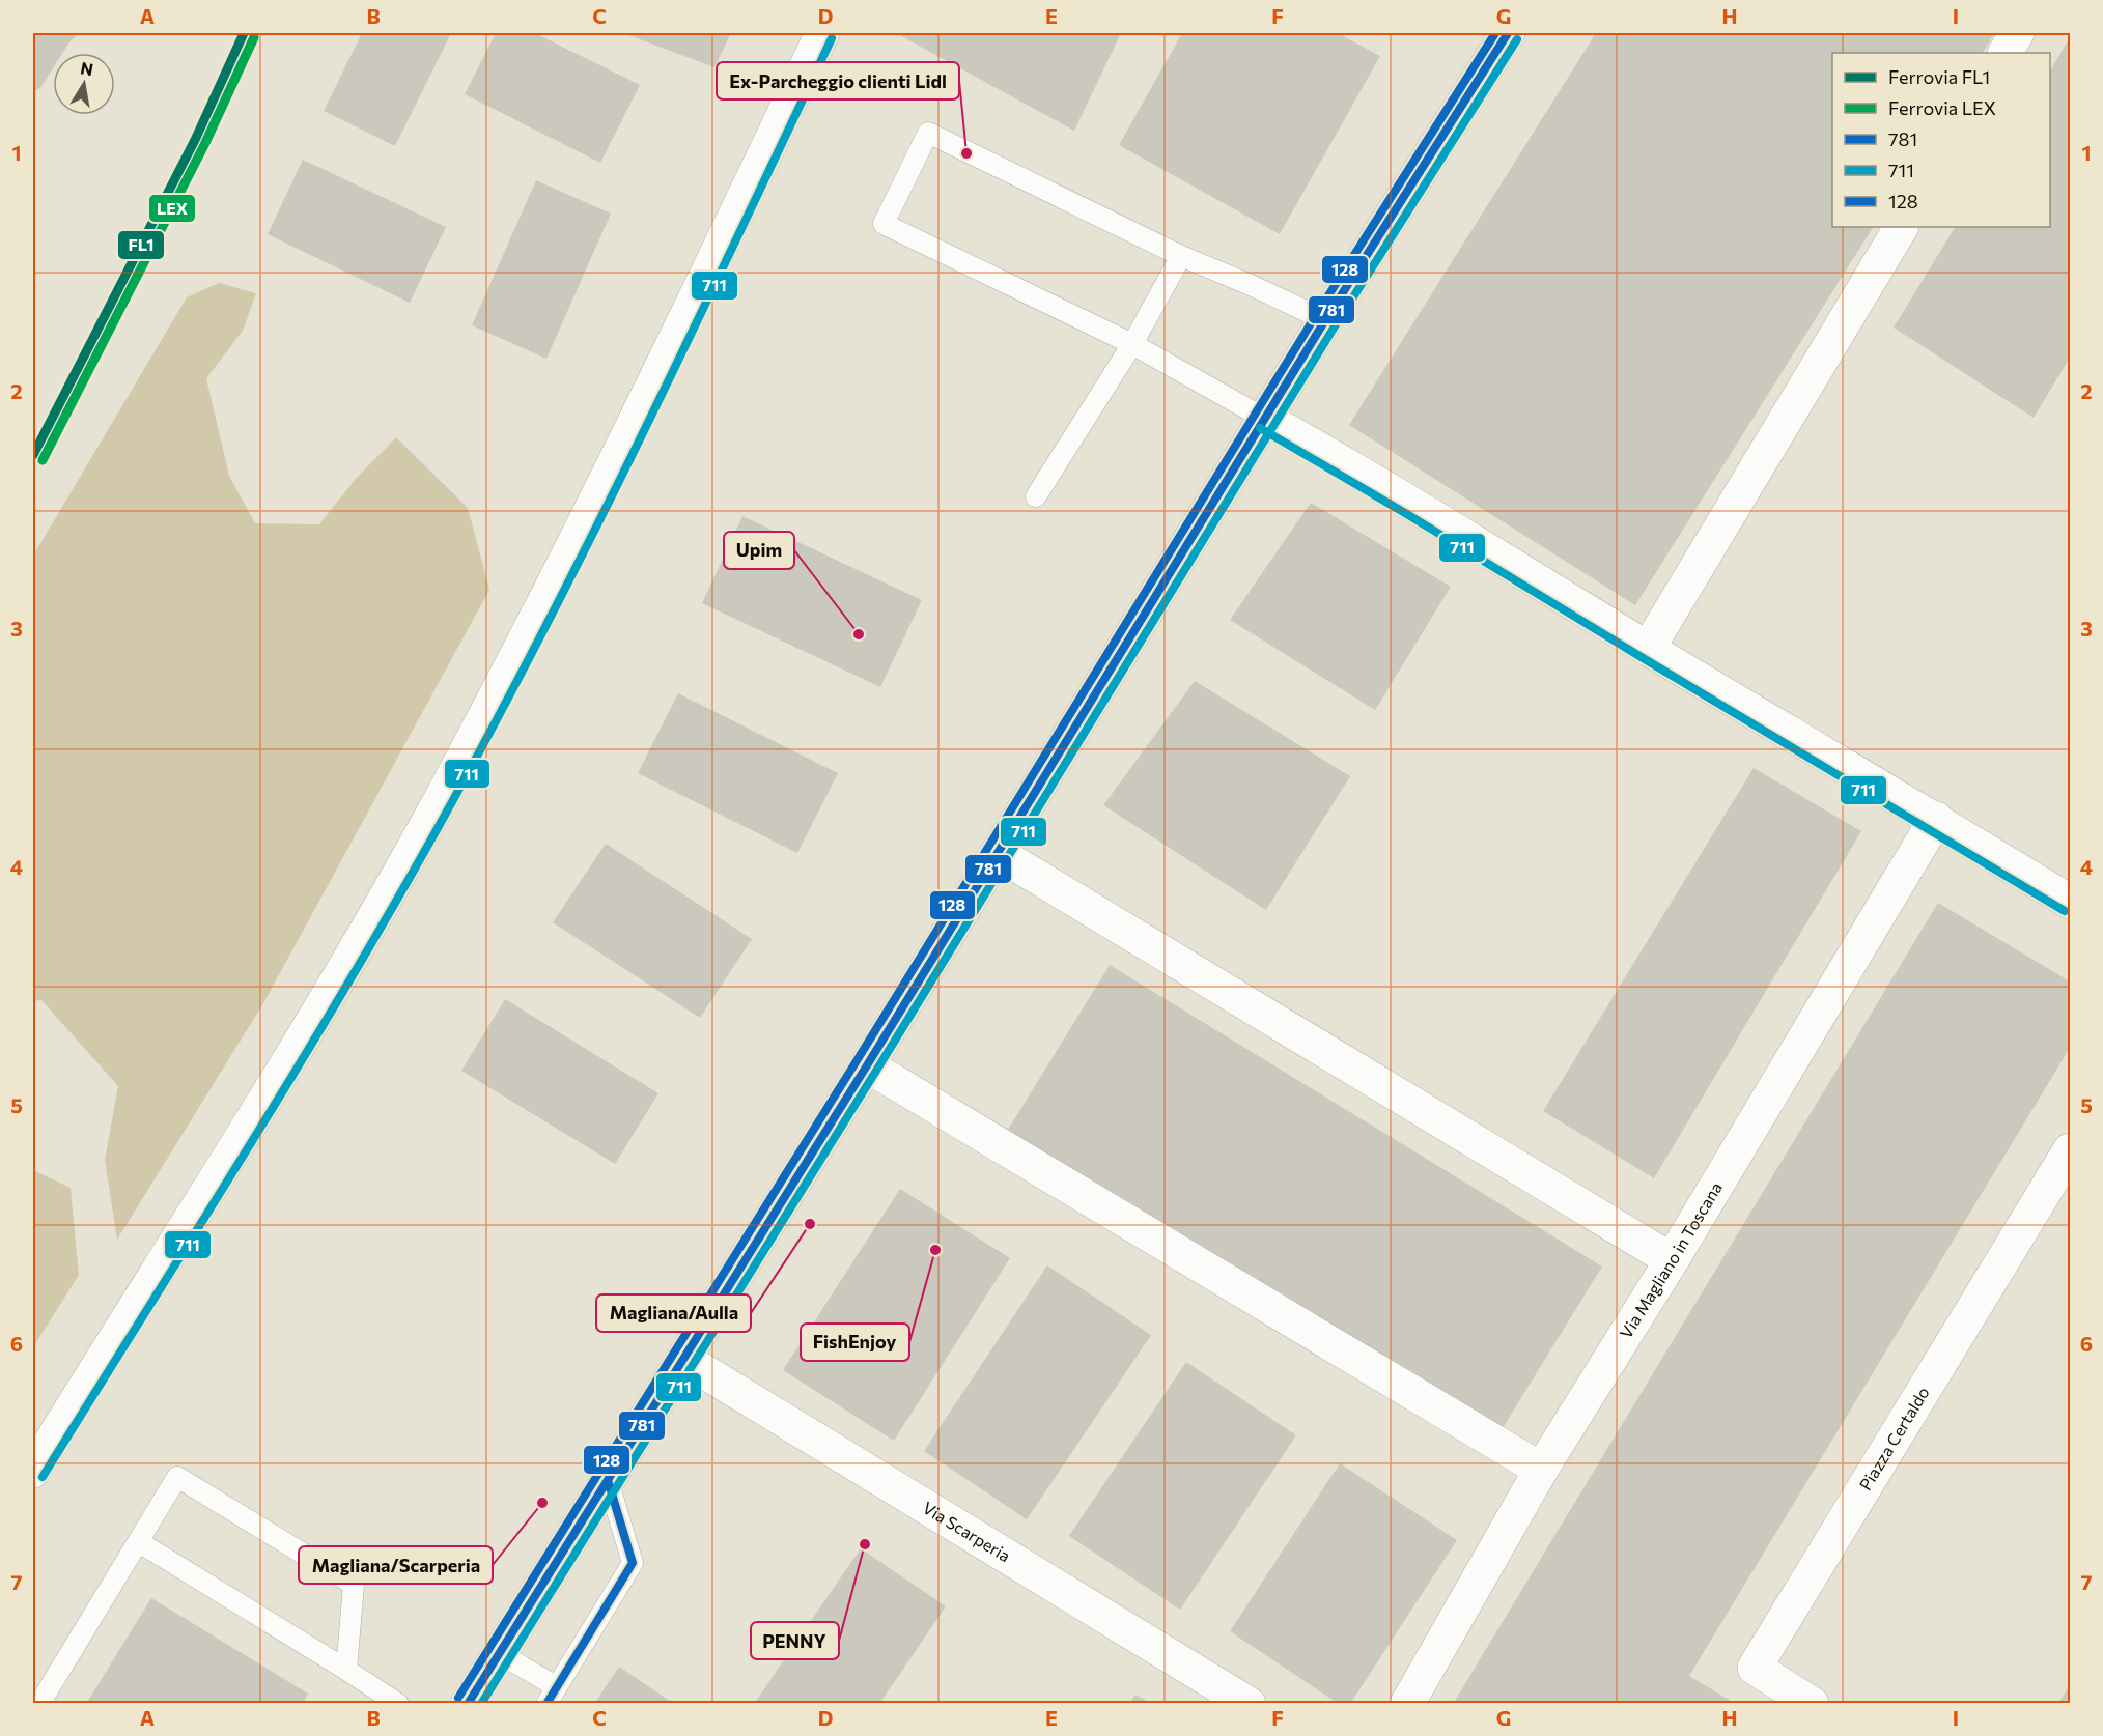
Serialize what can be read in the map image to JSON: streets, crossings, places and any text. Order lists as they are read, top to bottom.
{
  "streets": {
    "street": ["Via Magliano in Toscana", "Piazza Certaldo", "Via Scarperia"]
  },
  "places": [
    "Ex-Parcheggio clienti Lidl",
    "Upim",
    "Magliana/Aulla",
    "FishEnjoy",
    "Magliana/Scarperia",
    "PENNY"
  ],
  "lines": [
    "rail line FL1",
    "transit line 781",
    "transit line 128",
    "rail line LEX",
    "transit line 711"
  ],
  "legend": [
    "Ferrovia FL1",
    "Ferrovia LEX",
    "781",
    "711",
    "128"
  ],
  "north": "top",
  "grid": {
    "columns": [
      "A",
      "B",
      "C",
      "D",
      "E",
      "F",
      "G",
      "H",
      "I"
    ],
    "rows": [
      "1",
      "2",
      "3",
      "4",
      "5",
      "6",
      "7"
    ]
  }
}
